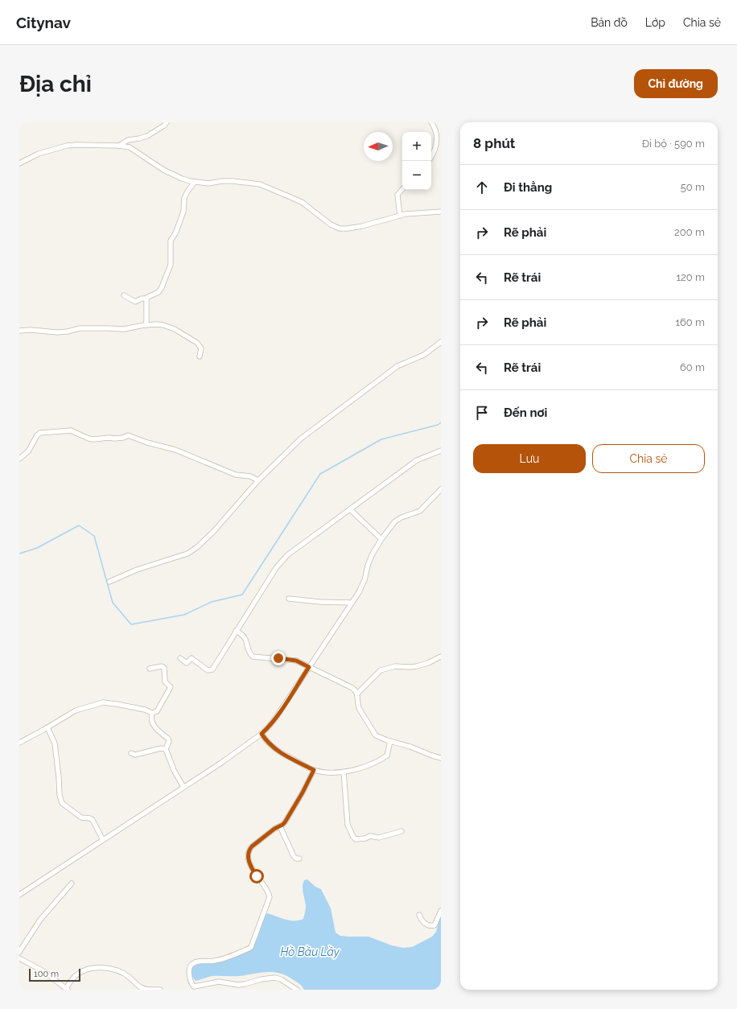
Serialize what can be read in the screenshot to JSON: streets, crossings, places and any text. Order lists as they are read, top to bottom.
{
  "water": ["Hồ Bầu Lầy"],
  "scale_bar": "100 m",
  "north": "left",
  "page": {
    "header": "Citynav",
    "nav": ["Bản đồ", "Lớp", "Chia sẻ"],
    "buttons": [
      "Chỉ đường",
      ["Lưu", "Chia sẻ"]
    ],
    "title": "Địa chỉ",
    "heading": ["8 phút", "Đi bộ · 590 m"],
    "map_buttons": ["+", "−"],
    "list": [
      ["Đi thẳng", "50 m"],
      ["Rẽ phải", "200 m"],
      ["Rẽ trái", "120 m"],
      ["Rẽ phải", "160 m"],
      ["Rẽ trái", "60 m"],
      "Đến nơi"
    ],
    "scale": "100 m"
  }
}
